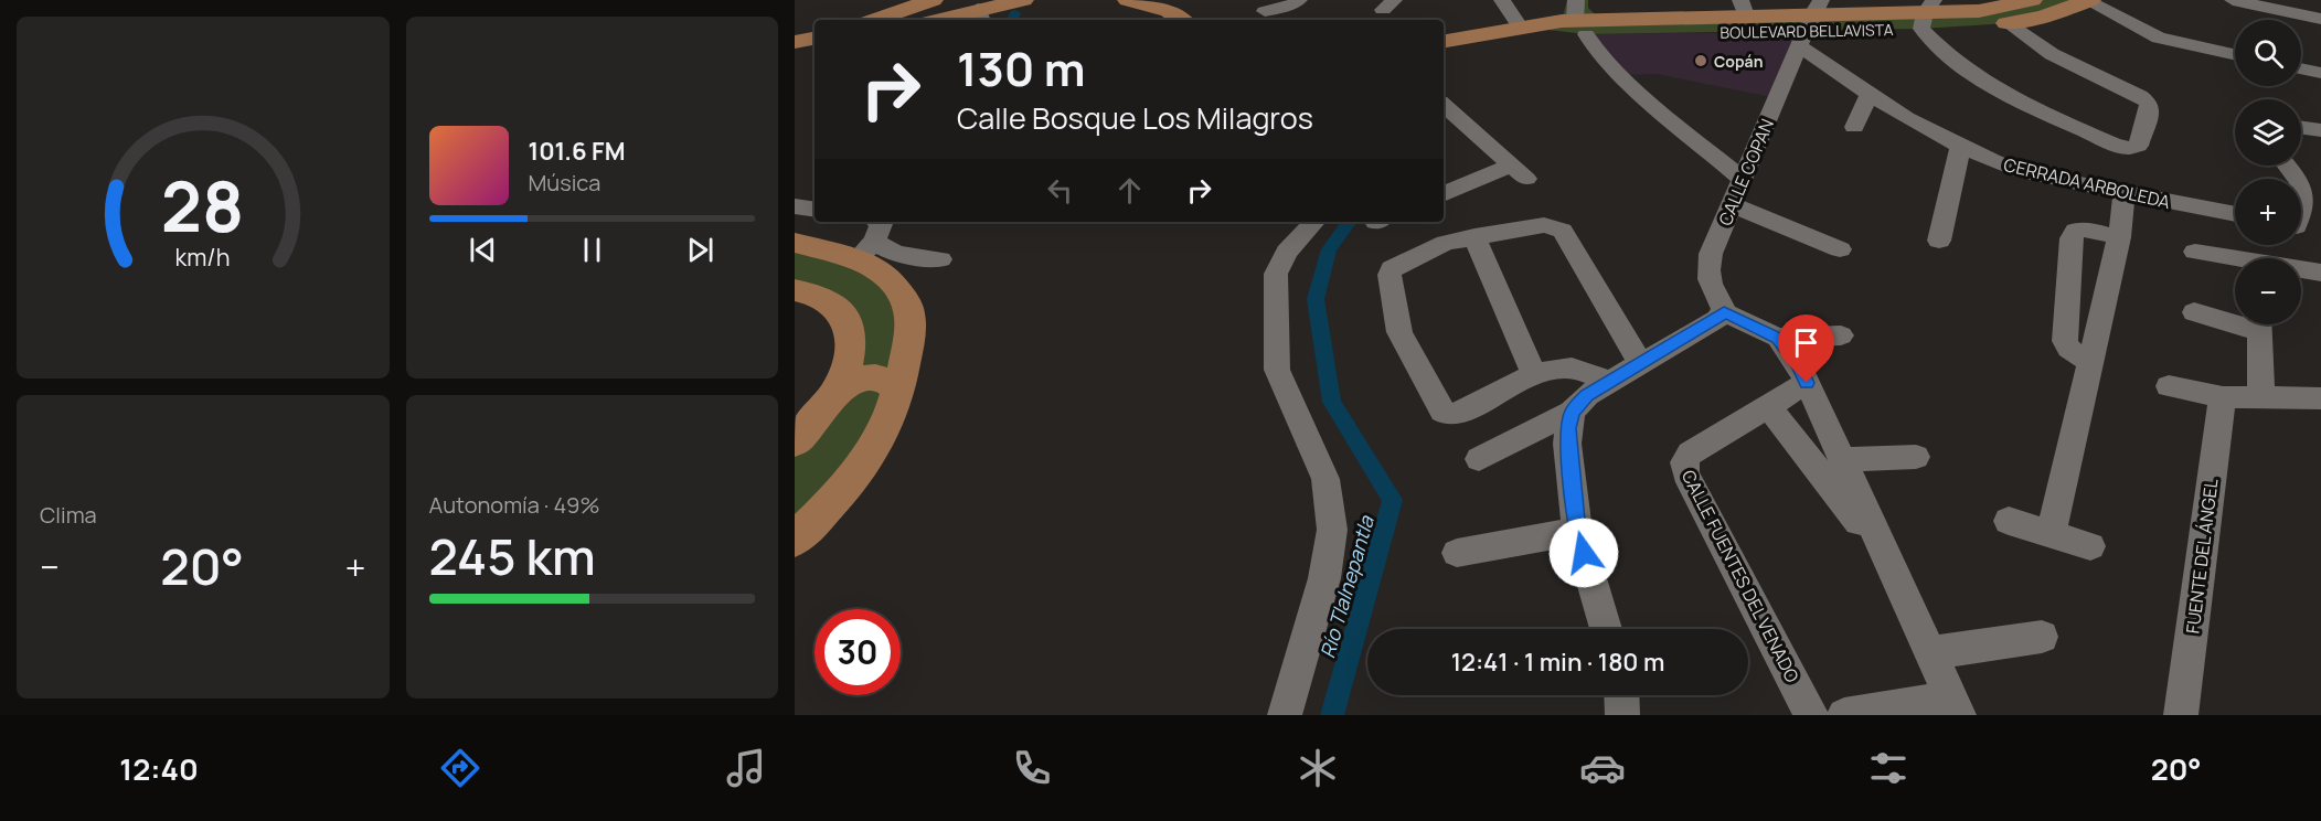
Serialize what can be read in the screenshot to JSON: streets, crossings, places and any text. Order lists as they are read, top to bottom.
{
  "streets": {
    "main road": ["BOULEVARD BELLAVISTA"],
    "street": [
      "CALLE COPAN",
      "CERRADA ARBOLEDA",
      "FUENTE DEL ÁNGEL",
      "CALLE FUENTES DEL VENADO"
    ]
  },
  "crossings": [
    ["BOULEVARD BELLAVISTA", "CALLE COPAN"],
    ["BOULEVARD BELLAVISTA", "CERRADA ARBOLEDA"],
    ["CALLE COPAN", "CERRADA ARBOLEDA"]
  ],
  "water": ["Río Tlalnepantla"],
  "places": ["Copán"],
  "page": {
    "map_buttons": ["+", "−"],
    "turn": ["130 m", "Calle Bosque Los Milagros"],
    "song": ["101.6 FM", "Música"],
    "tile": [
      "Clima",
      ["Autonomía · 49%", "245 km"]
    ],
    "heat": ["−", "20°", "+"],
    "limit": "30",
    "trip": "12:41 · 1 min · 180 m",
    "tabs": ["12:40", "20°"],
    "gauge": ["28", "km/h"]
  }
}
